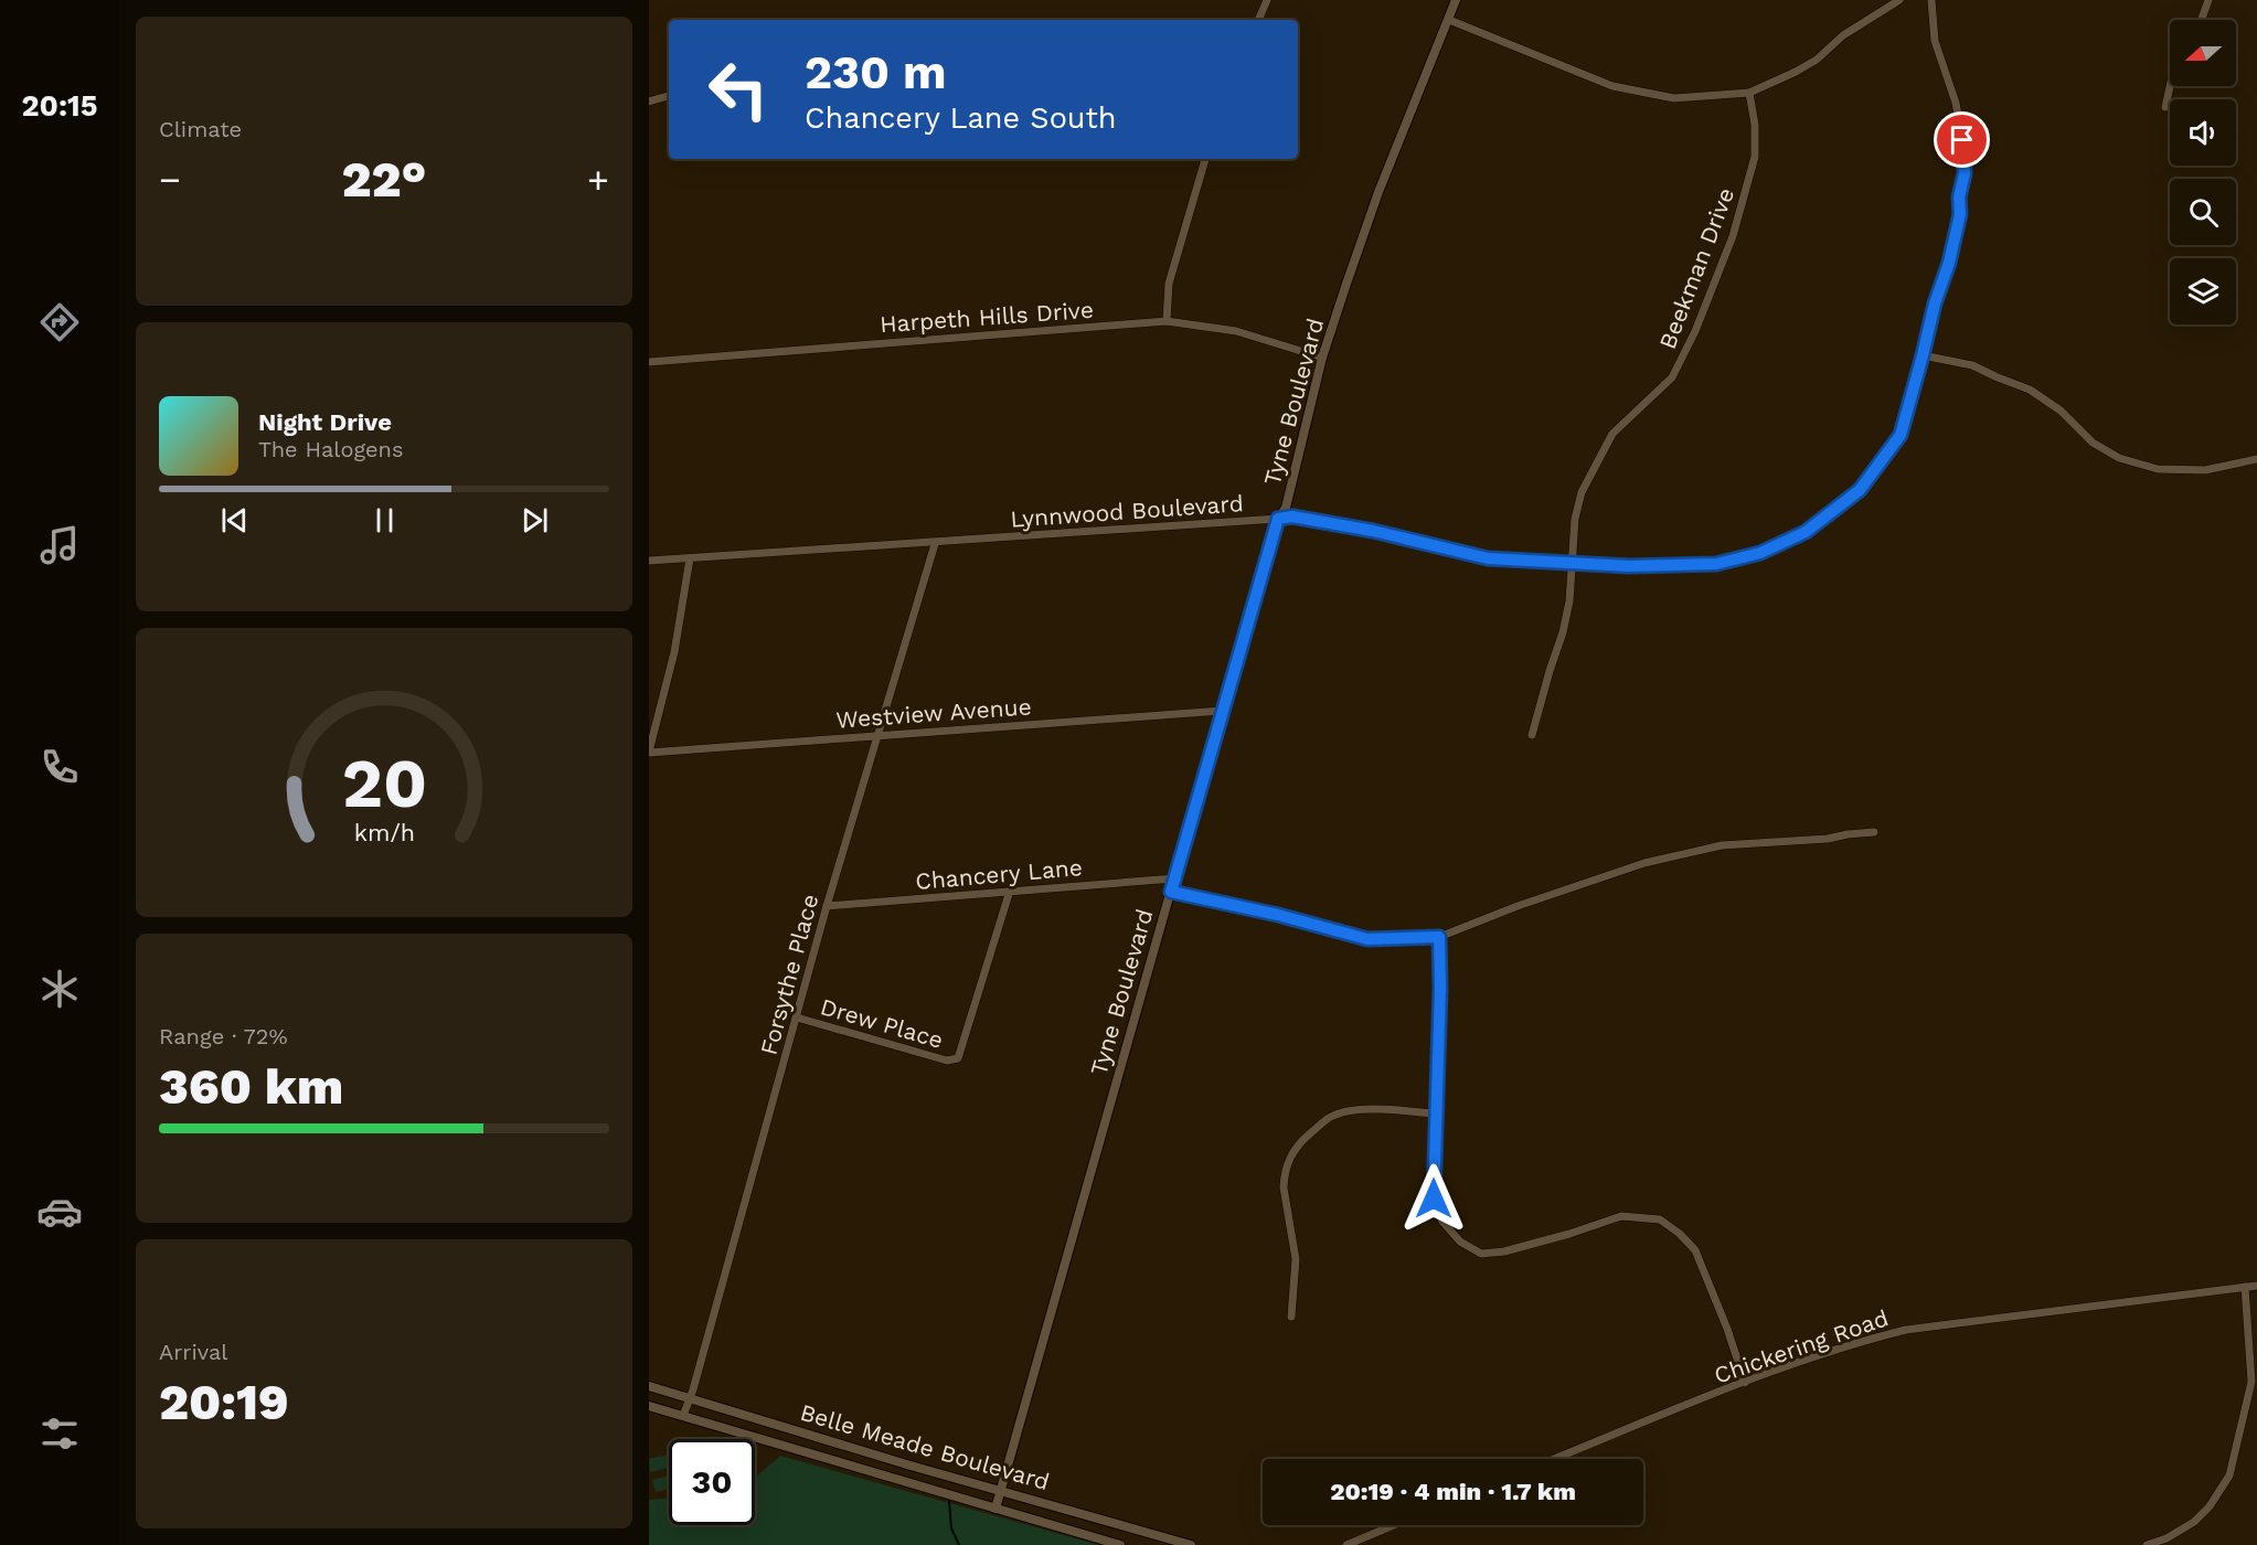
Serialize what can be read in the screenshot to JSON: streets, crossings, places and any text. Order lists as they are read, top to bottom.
{
  "streets": {
    "street": [
      "Beekman Drive",
      "Harpeth Hills Drive",
      "Tyne Boulevard",
      "Lynnwood Boulevard",
      "Westview Avenue",
      "Chancery Lane",
      "Forsythe Place",
      "Drew Place",
      "Chickering Road",
      "Belle Meade Boulevard"
    ]
  },
  "crossings": [
    ["Beekman Drive", "Lynnwood Boulevard"],
    ["Harpeth Hills Drive", "Tyne Boulevard"],
    ["Tyne Boulevard", "Lynnwood Boulevard"],
    ["Tyne Boulevard", "Westview Avenue"],
    ["Tyne Boulevard", "Chancery Lane"],
    ["Tyne Boulevard", "Belle Meade Boulevard"],
    ["Lynnwood Boulevard", "Forsythe Place"],
    ["Westview Avenue", "Forsythe Place"],
    ["Chancery Lane", "Forsythe Place"],
    ["Chancery Lane", "Drew Place"],
    ["Forsythe Place", "Drew Place"],
    ["Forsythe Place", "Belle Meade Boulevard"]
  ],
  "north": "left",
  "page": {
    "tabs": "20:15",
    "tile": [
      "Climate",
      ["Range · 72%", "360 km"],
      ["Arrival", "20:19"]
    ],
    "turn": ["230 m", "Chancery Lane South"],
    "heat": ["−", "22°", "+"],
    "song": ["Night Drive", "The Halogens"],
    "limit": "30",
    "trip": "20:19 · 4 min · 1.7 km",
    "gauge": ["20", "km/h"]
  }
}
